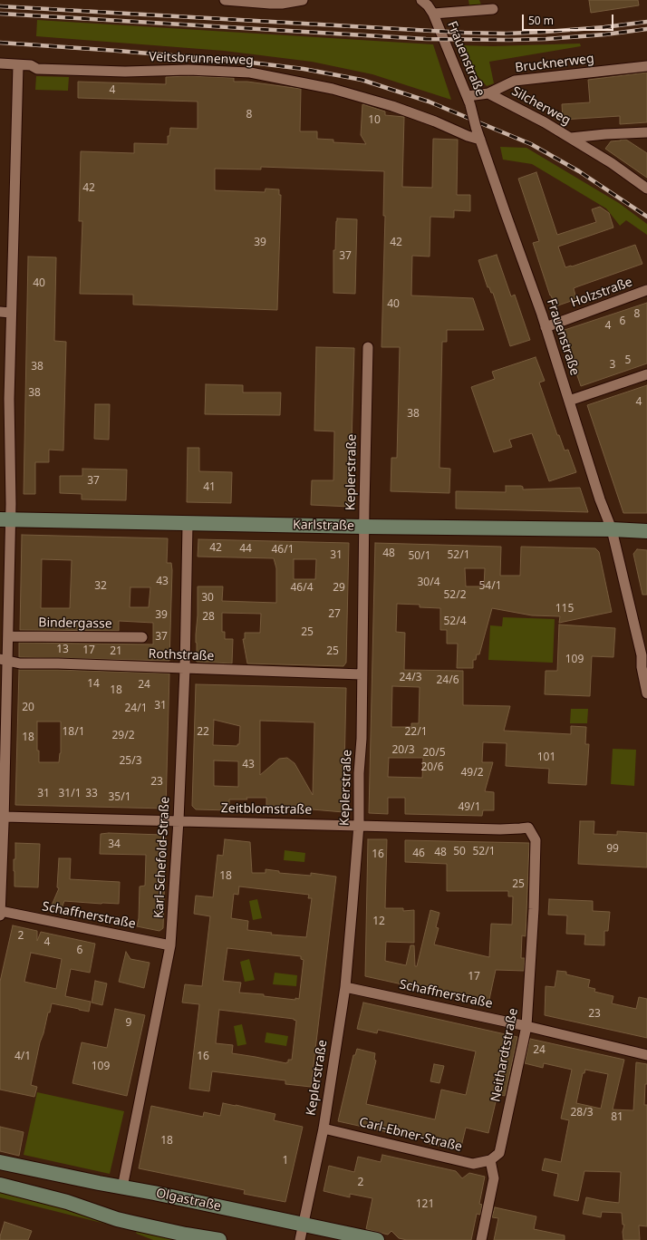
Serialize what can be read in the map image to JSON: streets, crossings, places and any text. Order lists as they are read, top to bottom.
{
  "streets": {
    "main road": ["Karlstraße", "Olgastraße"],
    "street": [
      "Veitsbrunnenweg",
      "Frauenstraße",
      "Brucknerweg",
      "Silcherweg",
      "Holzstraße",
      "Keplerstraße",
      "Bindergasse",
      "Rothstraße",
      "Zeitblomstraße",
      "Karl-Schefold-Straße",
      "Schaffnerstraße",
      "Neithardtstraße",
      "Carl-Ebner-Straße"
    ]
  },
  "crossings": [
    ["Veitsbrunnenweg", "Frauenstraße"],
    ["Frauenstraße", "Brucknerweg"],
    ["Frauenstraße", "Holzstraße"],
    ["Frauenstraße", "Karlstraße"],
    ["Brucknerweg", "Silcherweg"],
    ["Keplerstraße", "Karlstraße"],
    ["Keplerstraße", "Rothstraße"],
    ["Keplerstraße", "Zeitblomstraße"],
    ["Keplerstraße", "Schaffnerstraße"],
    ["Keplerstraße", "Carl-Ebner-Straße"],
    ["Keplerstraße", "Olgastraße"],
    ["Karlstraße", "Karl-Schefold-Straße"],
    ["Rothstraße", "Karl-Schefold-Straße"],
    ["Zeitblomstraße", "Karl-Schefold-Straße"],
    ["Zeitblomstraße", "Neithardtstraße"],
    ["Karl-Schefold-Straße", "Schaffnerstraße"],
    ["Karl-Schefold-Straße", "Olgastraße"],
    ["Schaffnerstraße", "Neithardtstraße"],
    ["Neithardtstraße", "Carl-Ebner-Straße"]
  ],
  "house_numbers": [
    "4",
    "8",
    "10",
    "42",
    "39",
    "42",
    "37",
    "40",
    "40",
    "8",
    "6",
    "4",
    "5",
    "3",
    "38",
    "38",
    "4",
    "38",
    "37",
    "41",
    "42",
    "44",
    "46/1",
    "48",
    "31",
    "52/1",
    "50/1",
    "43",
    "30/4",
    "32",
    "54/1",
    "46/4",
    "29",
    "52/2",
    "30",
    "115",
    "27",
    "39",
    "28",
    "52/4",
    "25",
    "37",
    "13",
    "17",
    "21",
    "25",
    "109",
    "24/3",
    "24/6",
    "14",
    "24",
    "18",
    "31",
    "20",
    "24/1",
    "18/1",
    "22",
    "22/1",
    "29/2",
    "18",
    "20/3",
    "20/5",
    "101",
    "25/3",
    "43",
    "20/6",
    "49/2",
    "23",
    "31",
    "31/1",
    "33",
    "35/1",
    "49/1",
    "34",
    "99",
    "50",
    "52/1",
    "48",
    "46",
    "16",
    "18",
    "25",
    "12",
    "2",
    "4",
    "6",
    "17",
    "23",
    "9",
    "24",
    "4/1",
    "16",
    "109",
    "28/3",
    "81",
    "18",
    "1",
    "2",
    "121"
  ],
  "scale_bar": "50 m"
}
